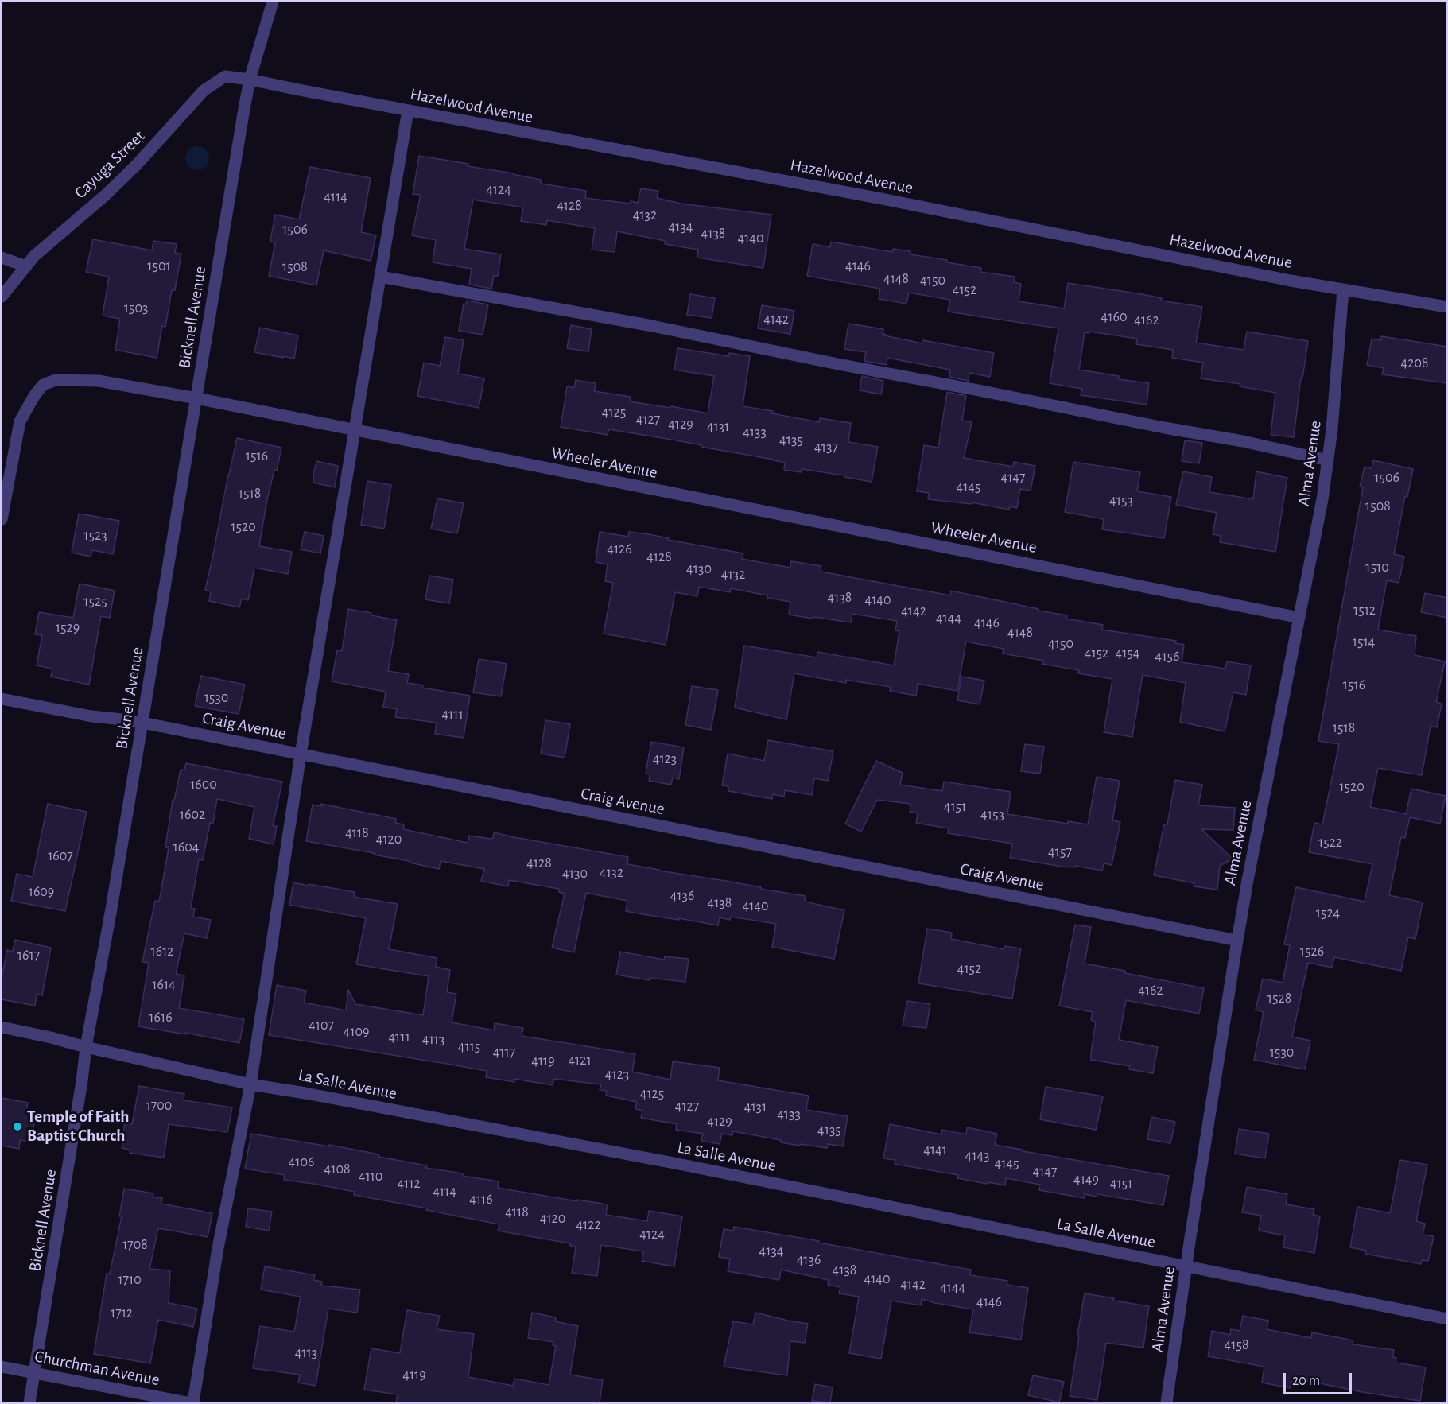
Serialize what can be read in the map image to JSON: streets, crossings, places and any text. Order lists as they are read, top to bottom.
{
  "streets": {
    "street": [
      "Hazelwood Avenue",
      "Cayuga Street",
      "Bicknell Avenue",
      "Wheeler Avenue",
      "Alma Avenue",
      "Craig Avenue",
      "La Salle Avenue",
      "Churchman Avenue"
    ]
  },
  "crossings": [
    ["Hazelwood Avenue", "Cayuga Street"],
    ["Hazelwood Avenue", "Bicknell Avenue"],
    ["Hazelwood Avenue", "Alma Avenue"],
    ["Cayuga Street", "Bicknell Avenue"],
    ["Bicknell Avenue", "Wheeler Avenue"],
    ["Bicknell Avenue", "Craig Avenue"],
    ["Bicknell Avenue", "La Salle Avenue"],
    ["Bicknell Avenue", "Churchman Avenue"],
    ["Wheeler Avenue", "Alma Avenue"],
    ["Alma Avenue", "Craig Avenue"],
    ["Alma Avenue", "La Salle Avenue"]
  ],
  "places": ["Temple of Faith Baptist Church"],
  "house_numbers": [
    "4124",
    "4114",
    "4128",
    "4132",
    "4134",
    "1506",
    "4138",
    "4140",
    "1501",
    "4146",
    "1508",
    "4148",
    "4150",
    "4152",
    "1503",
    "4160",
    "4142",
    "4162",
    "4208",
    "4125",
    "4127",
    "4129",
    "4131",
    "4133",
    "4135",
    "4137",
    "1516",
    "4147",
    "1506",
    "4145",
    "1518",
    "4153",
    "1508",
    "1520",
    "1523",
    "4126",
    "4128",
    "1510",
    "4130",
    "4132",
    "4138",
    "4140",
    "1525",
    "1512",
    "4142",
    "4144",
    "4146",
    "1529",
    "4148",
    "1514",
    "4150",
    "4152",
    "4154",
    "4156",
    "1516",
    "1530",
    "4111",
    "1518",
    "4123",
    "1600",
    "1520",
    "4151",
    "1602",
    "4153",
    "4118",
    "4120",
    "1522",
    "1604",
    "4157",
    "1607",
    "4128",
    "4132",
    "4130",
    "1609",
    "4136",
    "4138",
    "4140",
    "1524",
    "1612",
    "1526",
    "1617",
    "4152",
    "1614",
    "4162",
    "1528",
    "1616",
    "4107",
    "4109",
    "4111",
    "4113",
    "4115",
    "4117",
    "1530",
    "4121",
    "4119",
    "4123",
    "4125",
    "1700",
    "4127",
    "4131",
    "4133",
    "4129",
    "4135",
    "4141",
    "4143",
    "4106",
    "4145",
    "4108",
    "4147",
    "4110",
    "4149",
    "4112",
    "4151",
    "4114",
    "4116",
    "4118",
    "4120",
    "4122",
    "4124",
    "1708",
    "4134",
    "4136",
    "4138",
    "4140",
    "1710",
    "4142",
    "4144",
    "4146",
    "1712",
    "4158",
    "4113",
    "4119"
  ],
  "scale_bar": "20 m"
}
